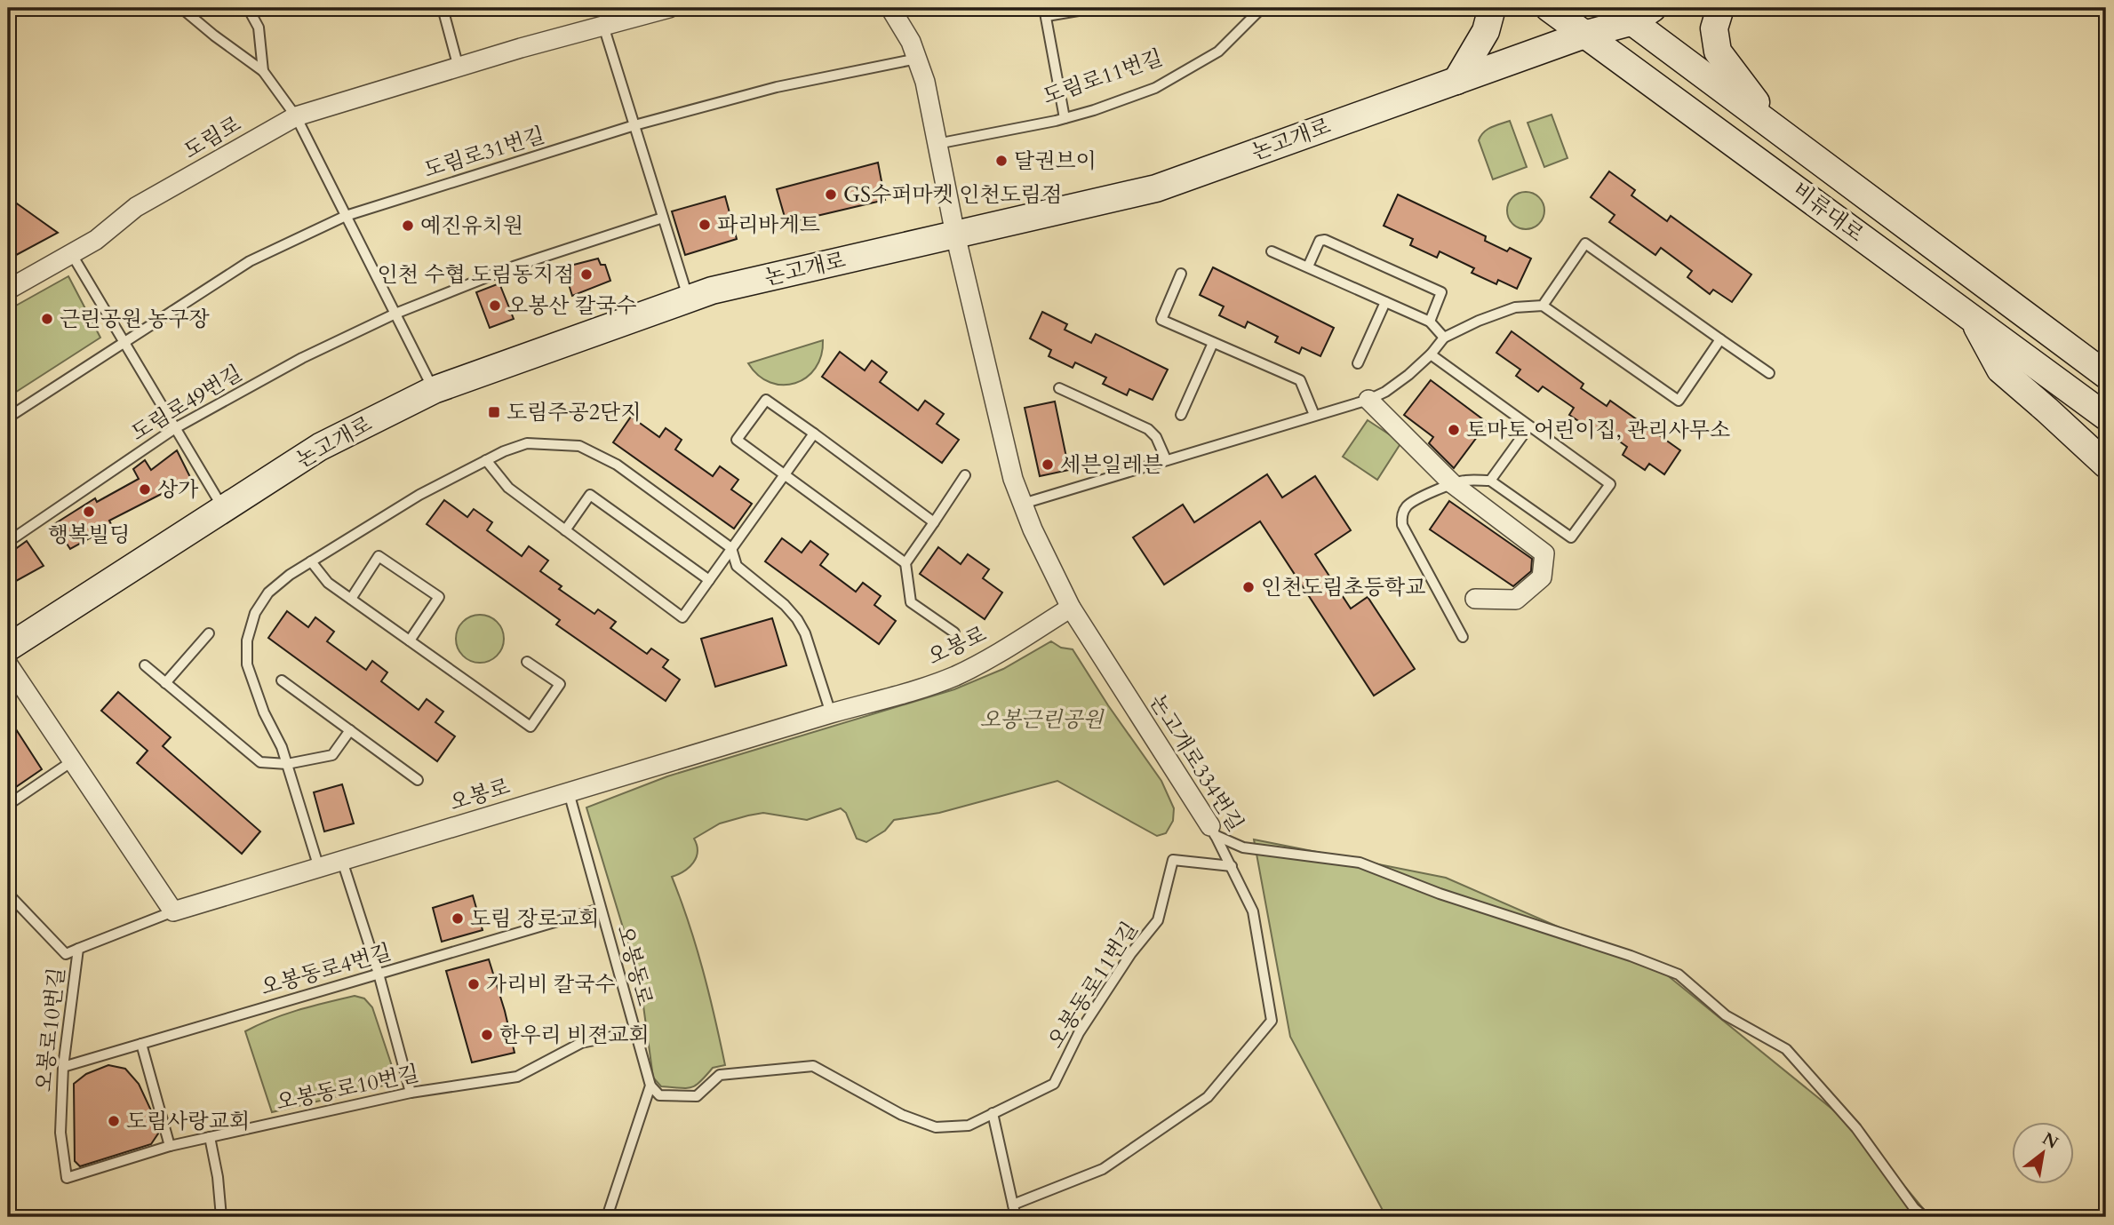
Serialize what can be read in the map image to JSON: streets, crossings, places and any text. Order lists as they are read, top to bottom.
{
  "streets": {
    "main road": ["논고개로", "비류대로"],
    "street": ["도림로", "오봉로", "논고개로334번길"],
    "lane": [
      "도림로11번길",
      "도림로31번길",
      "도림로49번길",
      "오봉동로",
      "오봉동로4번길",
      "오봉동로11번길",
      "오봉로10번길",
      "오봉동로10번길"
    ]
  },
  "crossings": [
    ["논고개로", "비류대로"],
    ["논고개로", "논고개로334번길"],
    ["오봉로", "논고개로334번길"],
    ["오봉로", "오봉동로"],
    ["오봉로", "오봉로10번길"],
    ["논고개로334번길", "오봉동로11번길"],
    ["오봉동로", "오봉동로4번길"],
    ["오봉동로", "오봉동로11번길"],
    ["오봉동로", "오봉동로10번길"],
    ["오봉동로4번길", "오봉로10번길"],
    ["오봉로10번길", "오봉동로10번길"]
  ],
  "parks": ["오봉근린공원"],
  "places": {
    "other": [
      "달권브이",
      "GS수퍼마켓 인천도림점",
      "파리바게트",
      "예진유치원",
      "인천 수협 도림동지점",
      "오봉산 칼국수",
      "근린공원 농구장",
      "토마토 어린이집, 관리사무소",
      "세븐일레븐",
      "상가",
      "행복빌딩",
      "인천도림초등학교",
      "도림 장로교회",
      "가리비 칼국수",
      "한우리 비젼교회",
      "도림사랑교회"
    ],
    "transit": ["도림주공2단지"]
  },
  "north": "top right"
}
